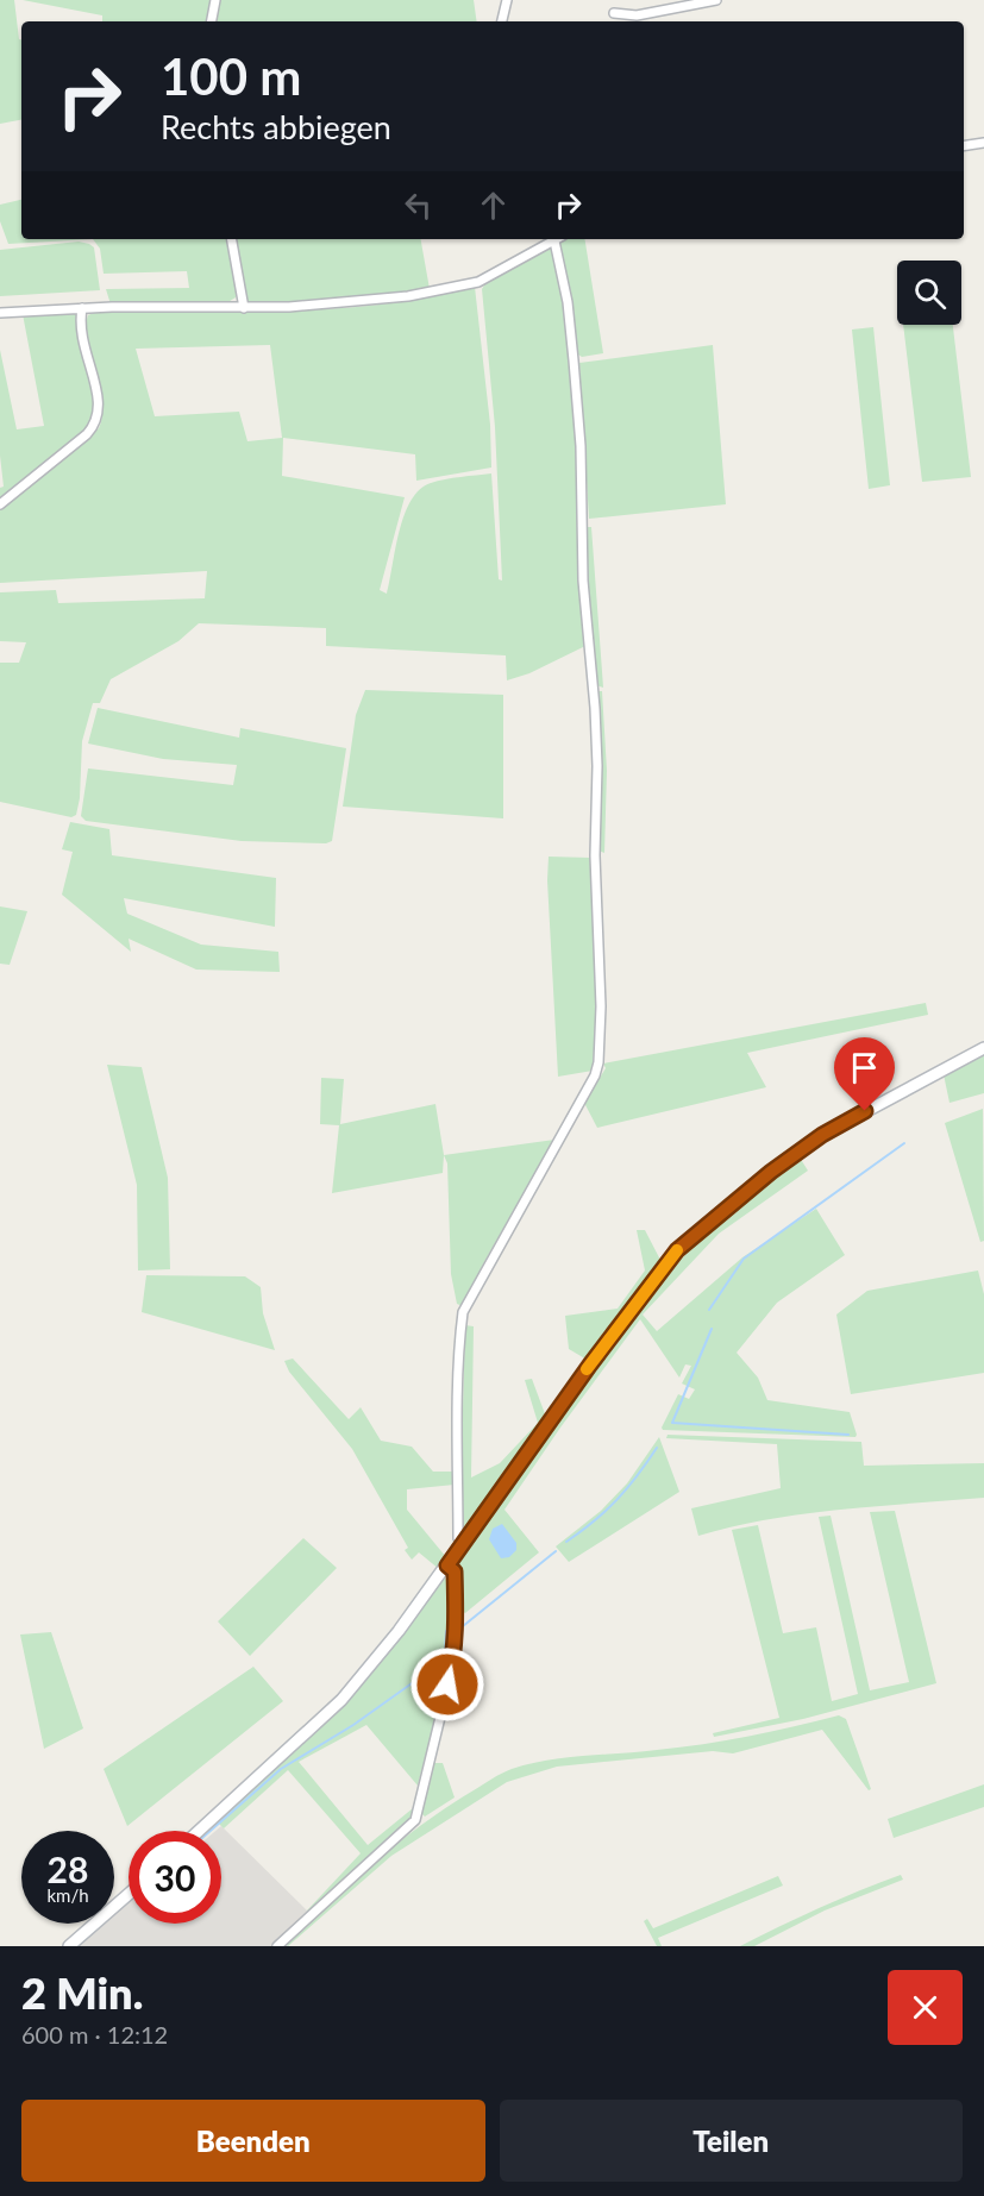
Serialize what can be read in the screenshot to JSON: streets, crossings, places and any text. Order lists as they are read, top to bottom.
{
  "page": {
    "turn": ["100 m", "Rechts abbiegen"],
    "speed": "28 km/h",
    "limit": "30",
    "heading": ["2 Min.", "600 m · 12:12"],
    "buttons": ["Beenden", "Teilen"]
  }
}
